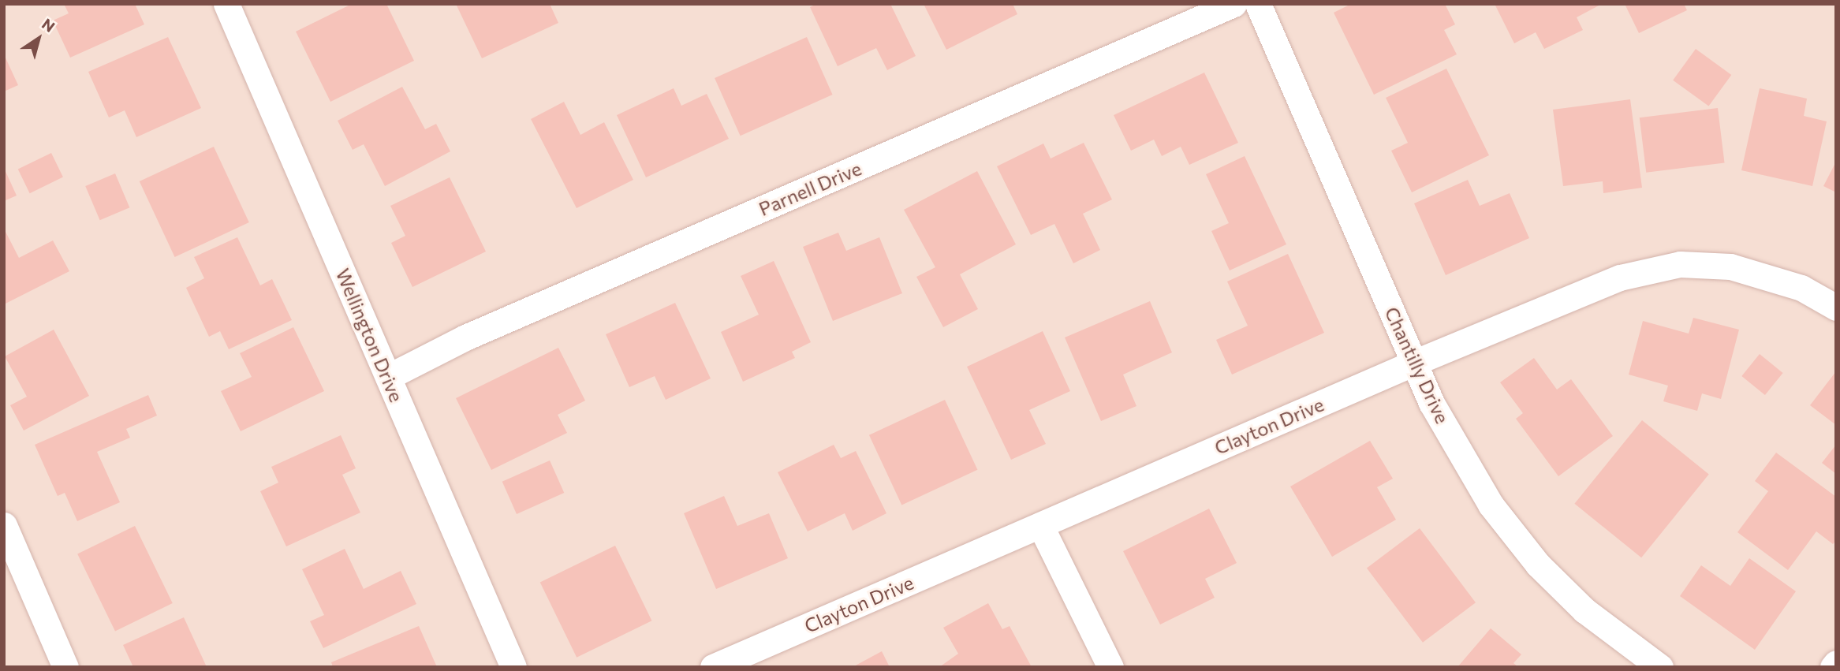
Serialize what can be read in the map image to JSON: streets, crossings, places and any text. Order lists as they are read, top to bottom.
{
  "streets": {
    "street": [
      "Parnell Drive",
      "Wellington Drive",
      "Chantilly Drive",
      "Clayton Drive"
    ]
  },
  "crossings": [
    ["Parnell Drive", "Wellington Drive"],
    ["Chantilly Drive", "Clayton Drive"]
  ],
  "north": "top right"
}
